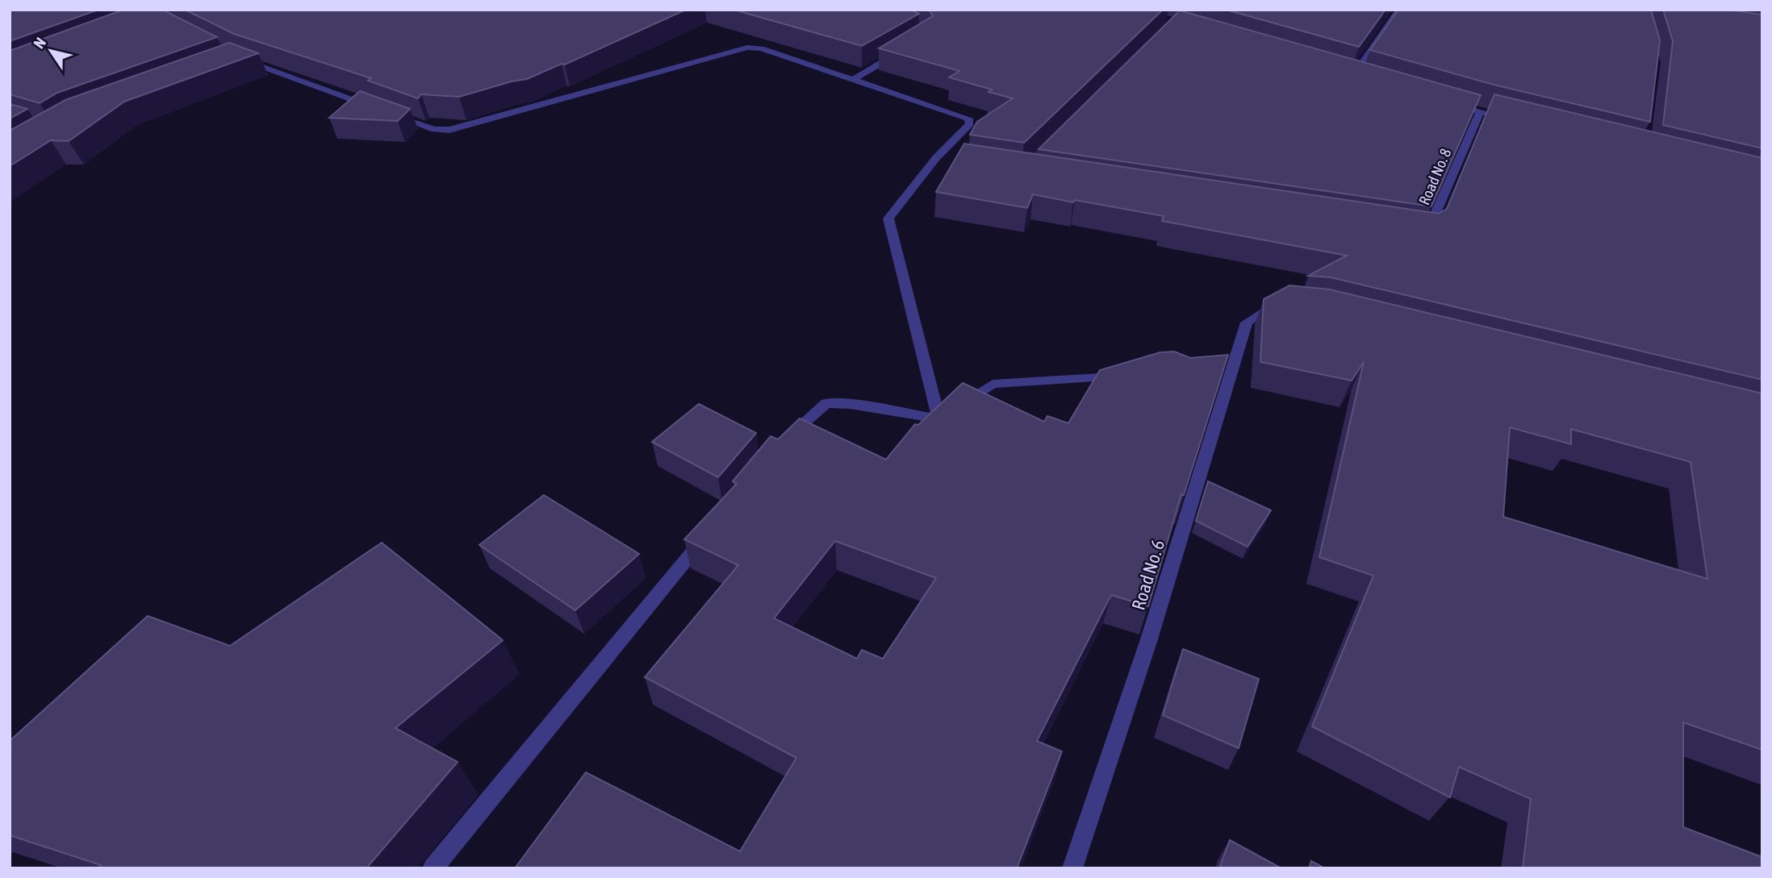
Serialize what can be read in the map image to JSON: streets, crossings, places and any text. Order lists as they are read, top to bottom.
{
  "streets": {
    "street": ["Road No. 8", "Road No. 6"]
  },
  "north": "top left"
}
